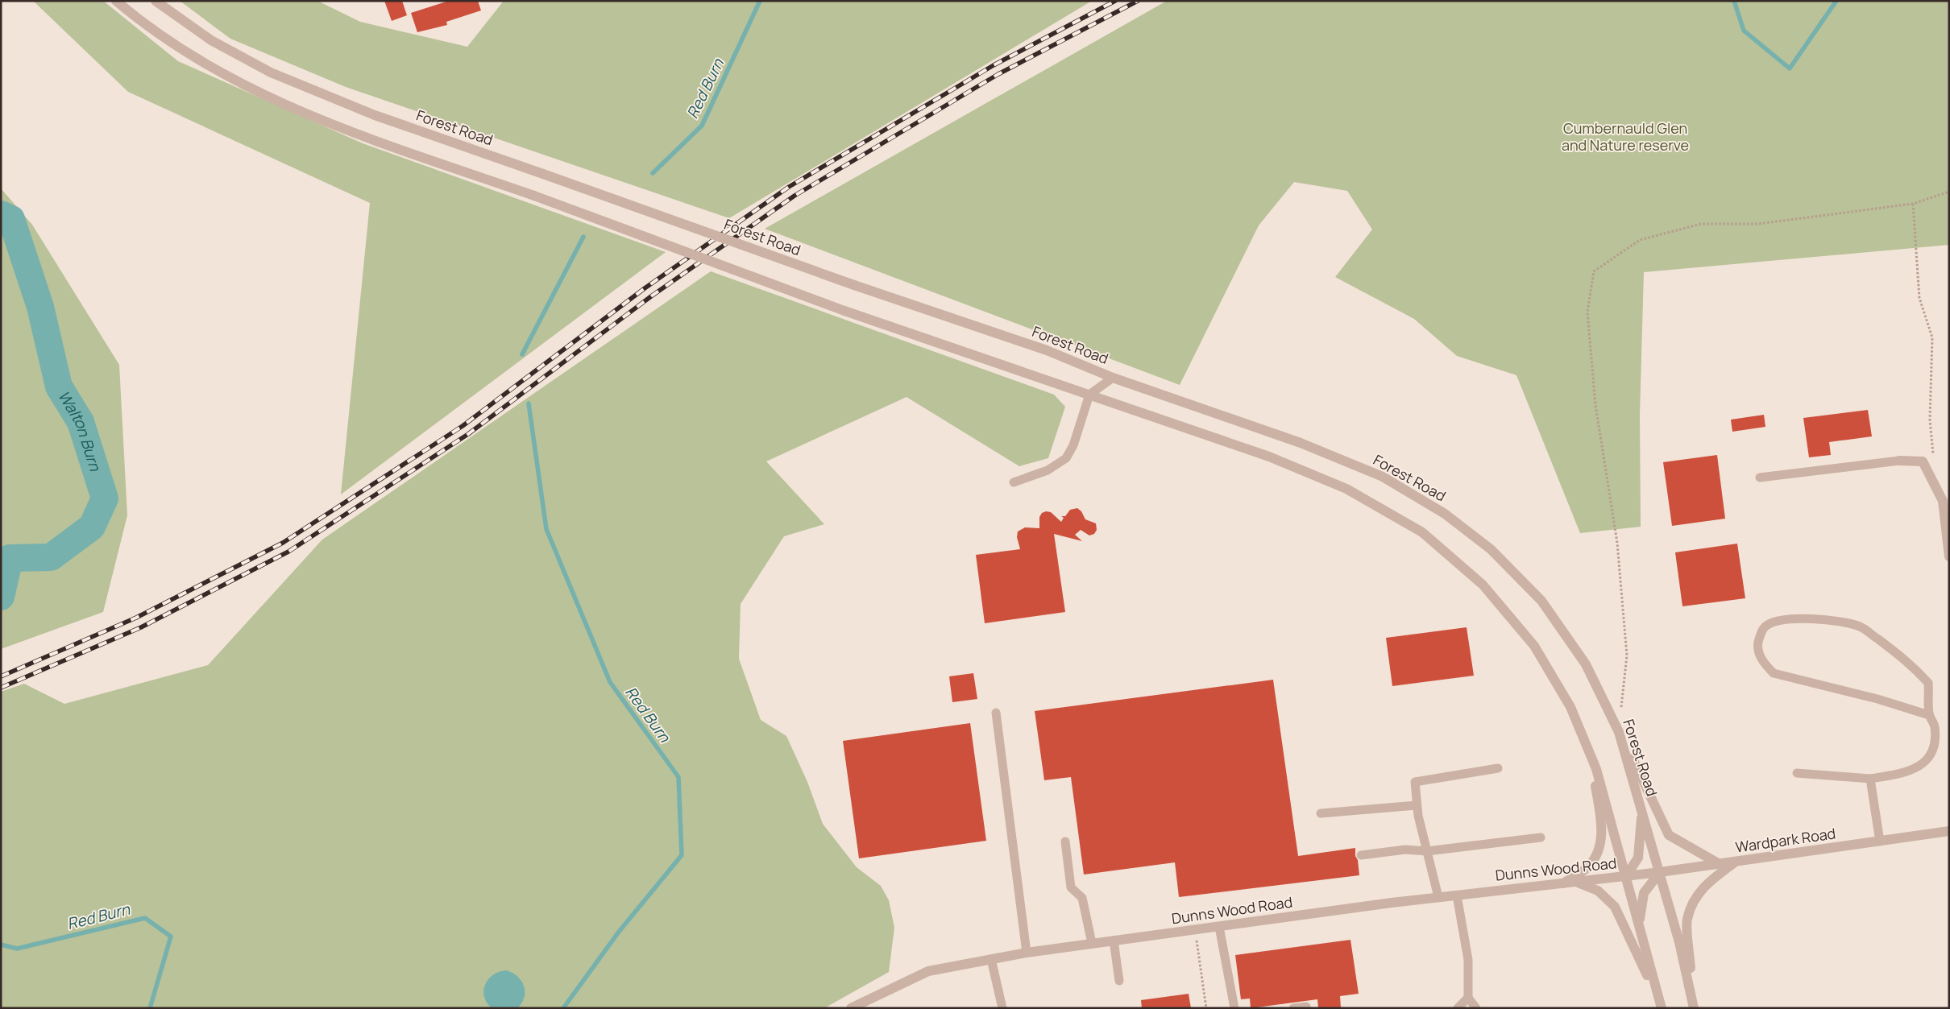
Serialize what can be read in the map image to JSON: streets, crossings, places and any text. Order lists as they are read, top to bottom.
{
  "streets": {
    "street": ["Forest Road", "Wardpark Road", "Dunns Wood Road"]
  },
  "crossings": [
    ["Forest Road", "Wardpark Road"],
    ["Wardpark Road", "Dunns Wood Road"]
  ],
  "water": ["Red Burn", "Walton Burn"],
  "parks": ["Cumbernauld Glen and Nature reserve"]
}
